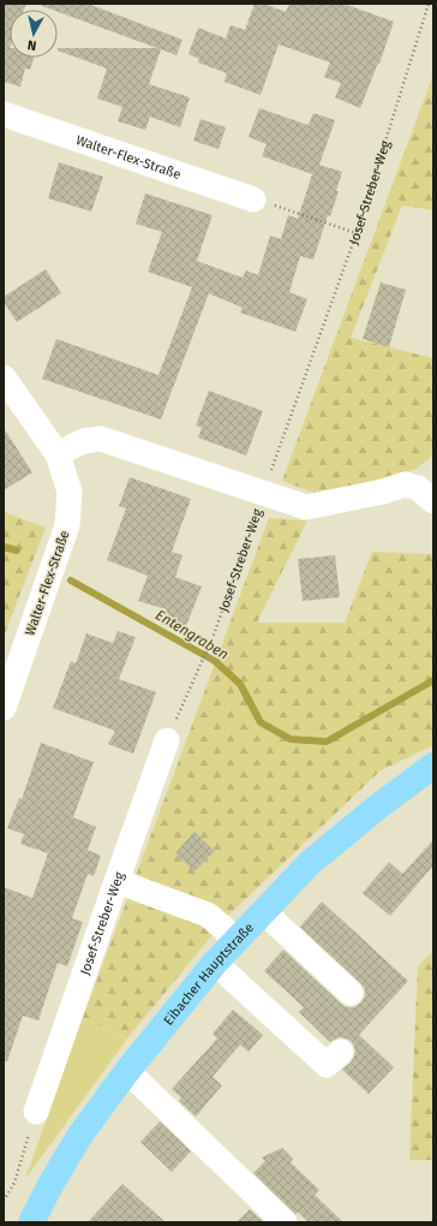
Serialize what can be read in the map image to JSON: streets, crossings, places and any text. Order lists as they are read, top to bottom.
{
  "streets": {
    "main road": ["Eibacher Hauptstraße"],
    "street": ["Walter-Flex-Straße", "Josef-Streber-Weg"]
  },
  "water": ["Entengraben"],
  "north": "bottom"
}
